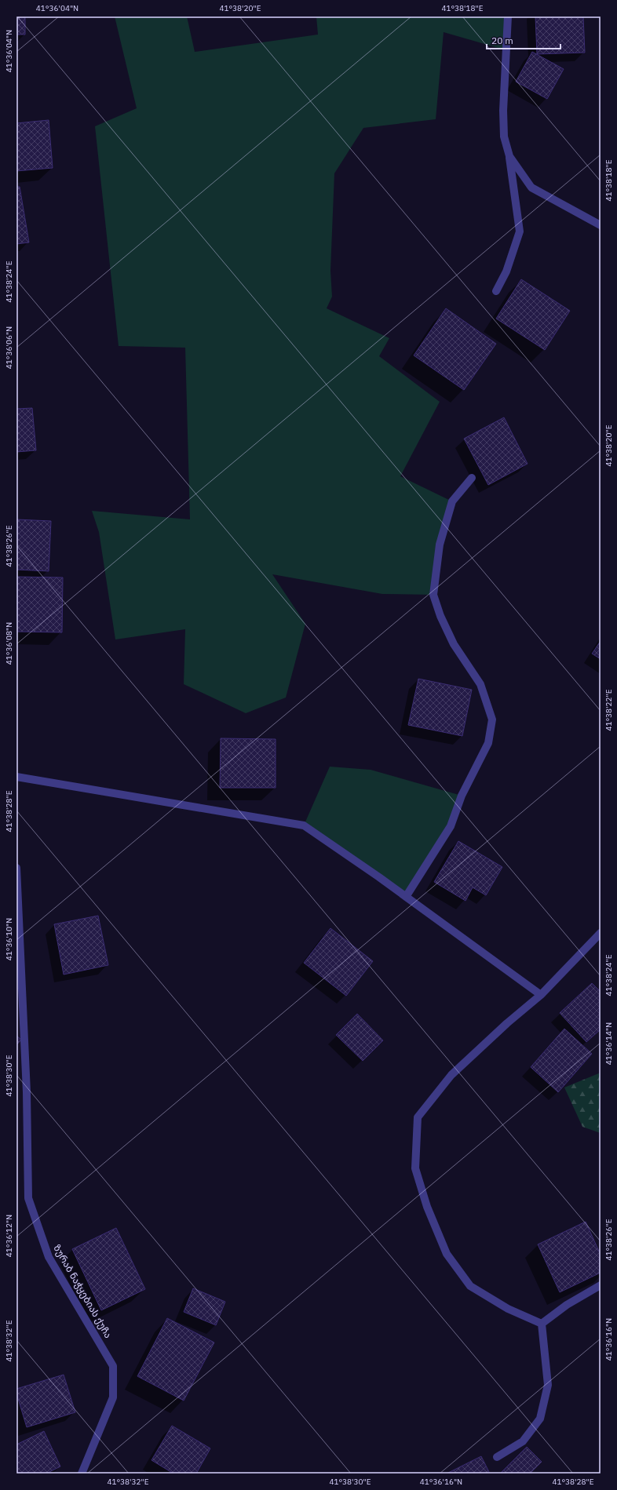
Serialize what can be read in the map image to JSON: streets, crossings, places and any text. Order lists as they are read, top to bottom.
{
  "streets": {
    "street": ["ზურაბ ნაჭყებიას ქუჩა"]
  },
  "scale_bar": "20 m",
  "coordinates": [
    "41°36'04\"N",
    "41°38'20\"E",
    "41°38'18\"E",
    "41°38'24\"E",
    "41°36'06\"N",
    "41°38'26\"E",
    "41°36'08\"N",
    "41°38'22\"E",
    "41°38'28\"E",
    "41°36'10\"N",
    "41°36'14\"N",
    "41°38'30\"E",
    "41°36'12\"N",
    "41°36'16\"N",
    "41°38'32\"E"
  ]
}
